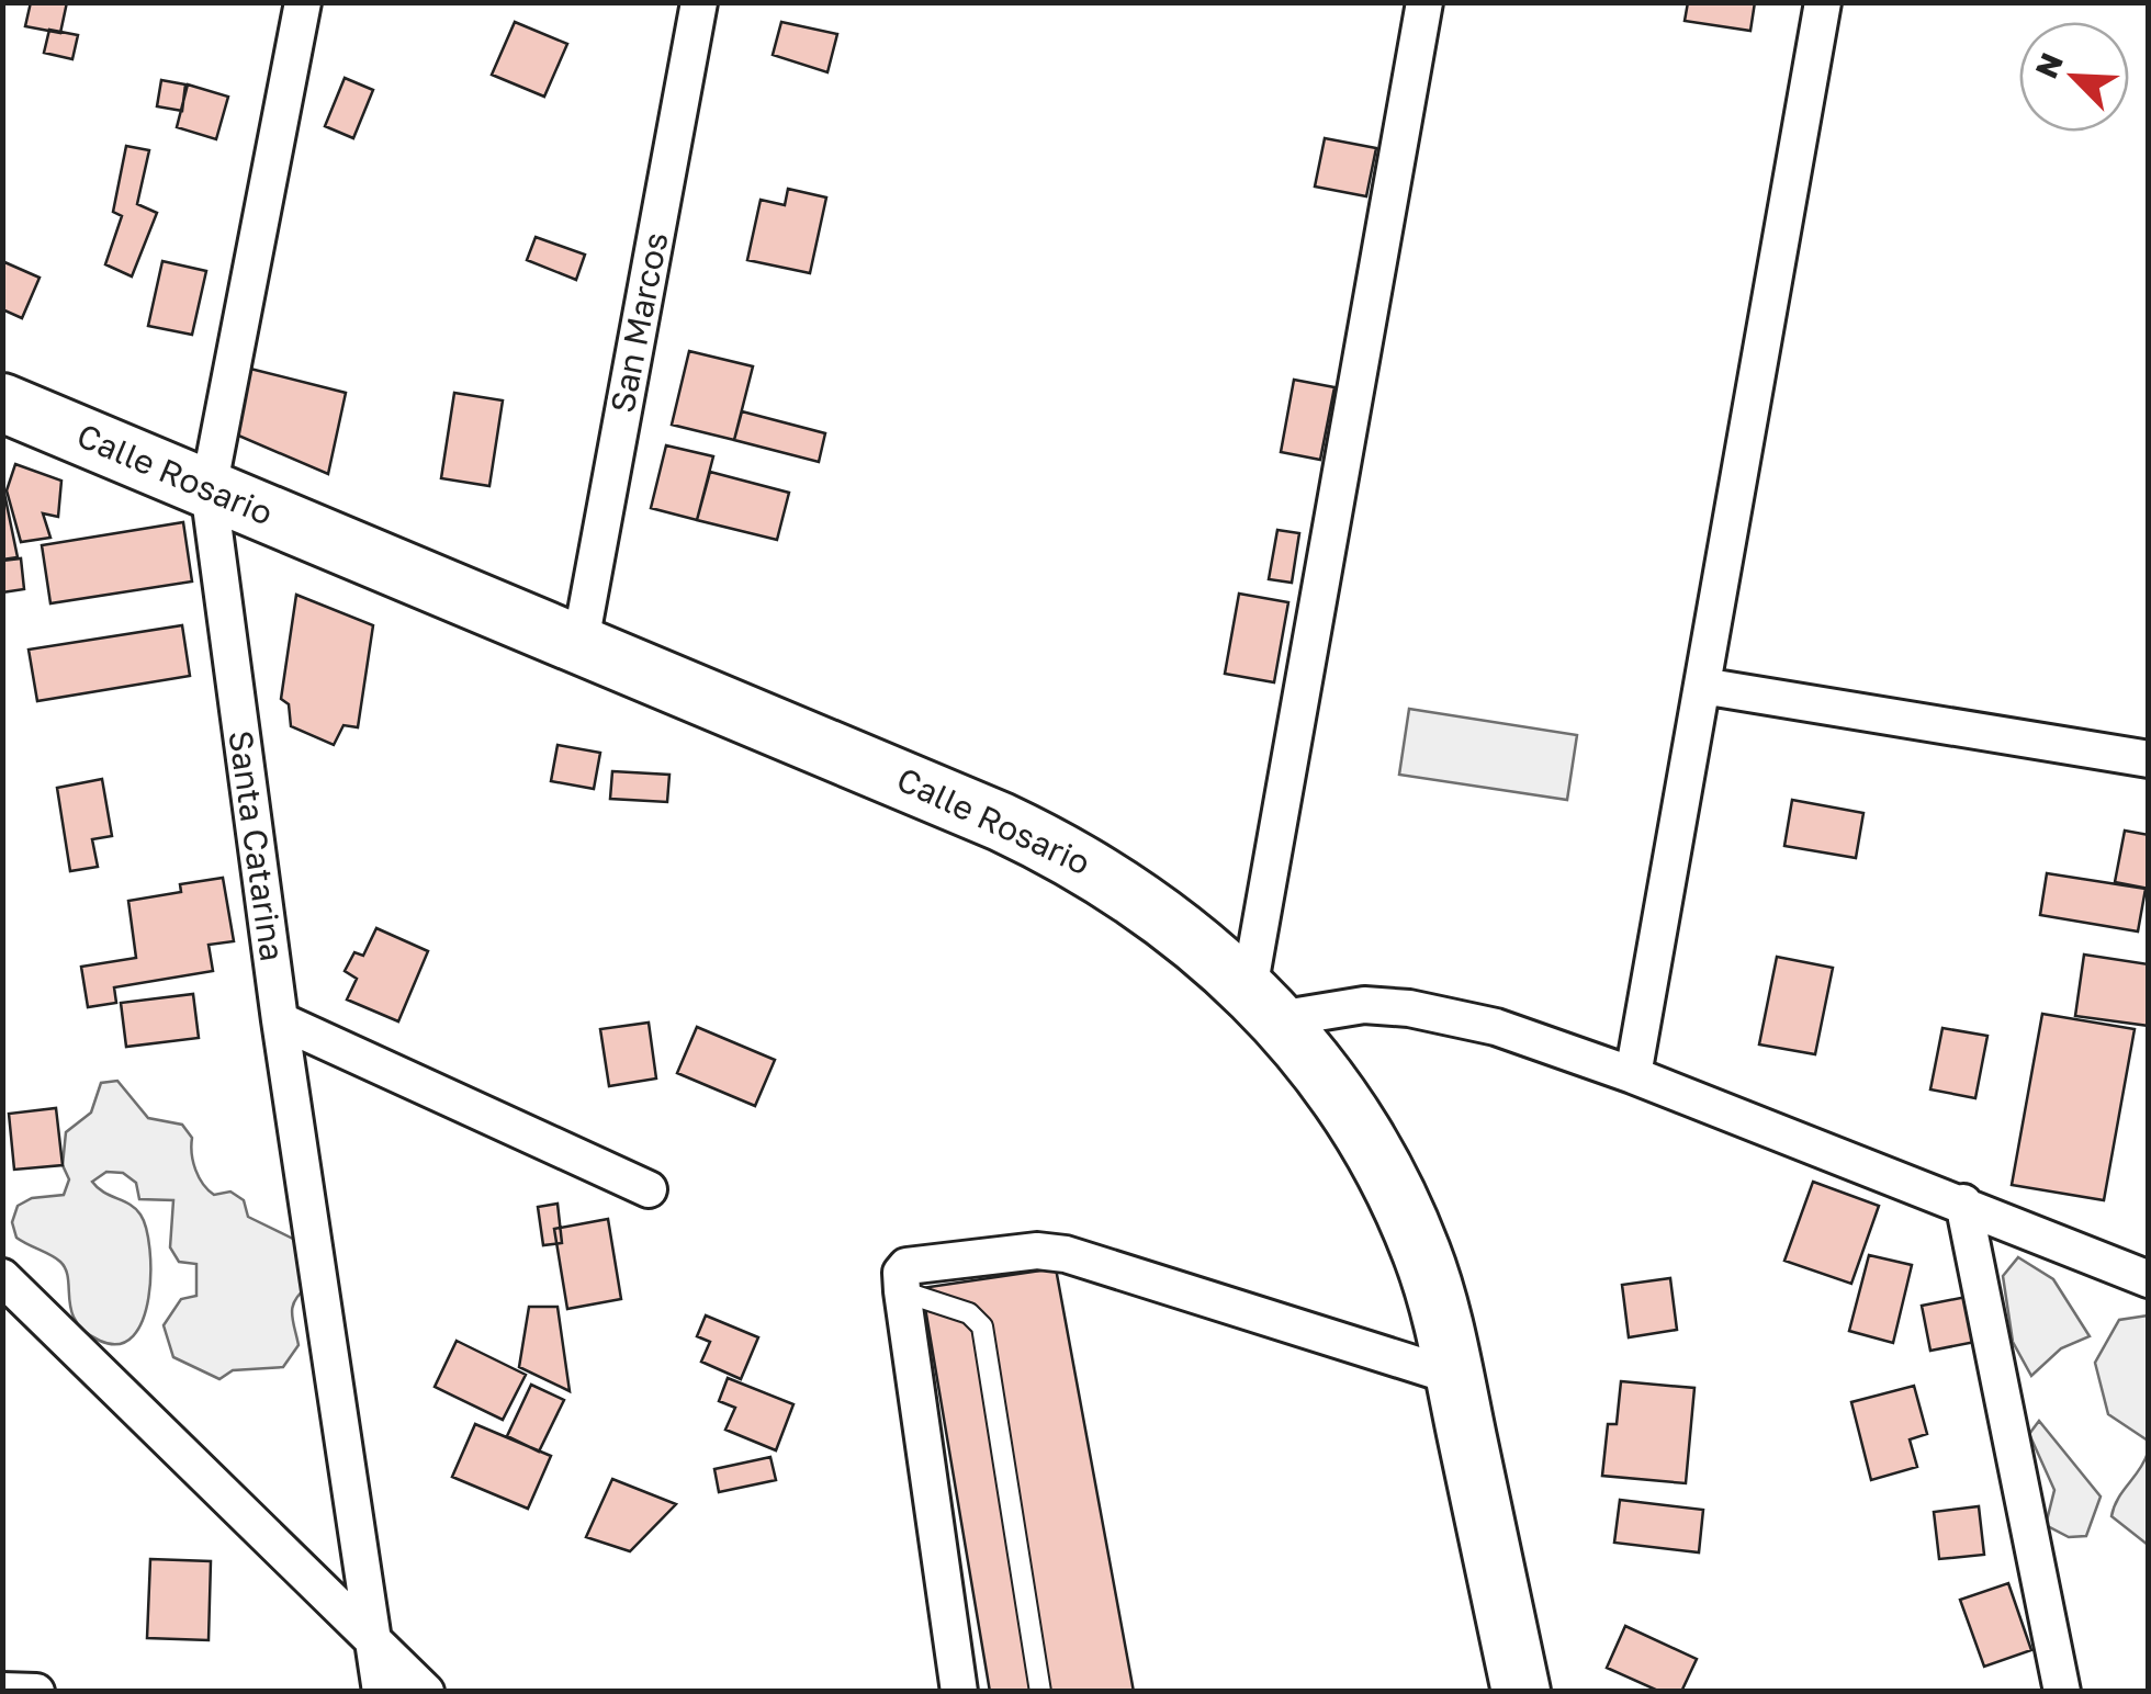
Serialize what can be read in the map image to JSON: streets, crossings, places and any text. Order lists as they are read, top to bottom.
{
  "streets": {
    "main road": ["Calle Rosario"],
    "street": ["San Marcos", "Santa Catarina"]
  },
  "crossings": [
    ["San Marcos", "Calle Rosario"],
    ["Calle Rosario", "Santa Catarina"]
  ],
  "north": "top left"
}
